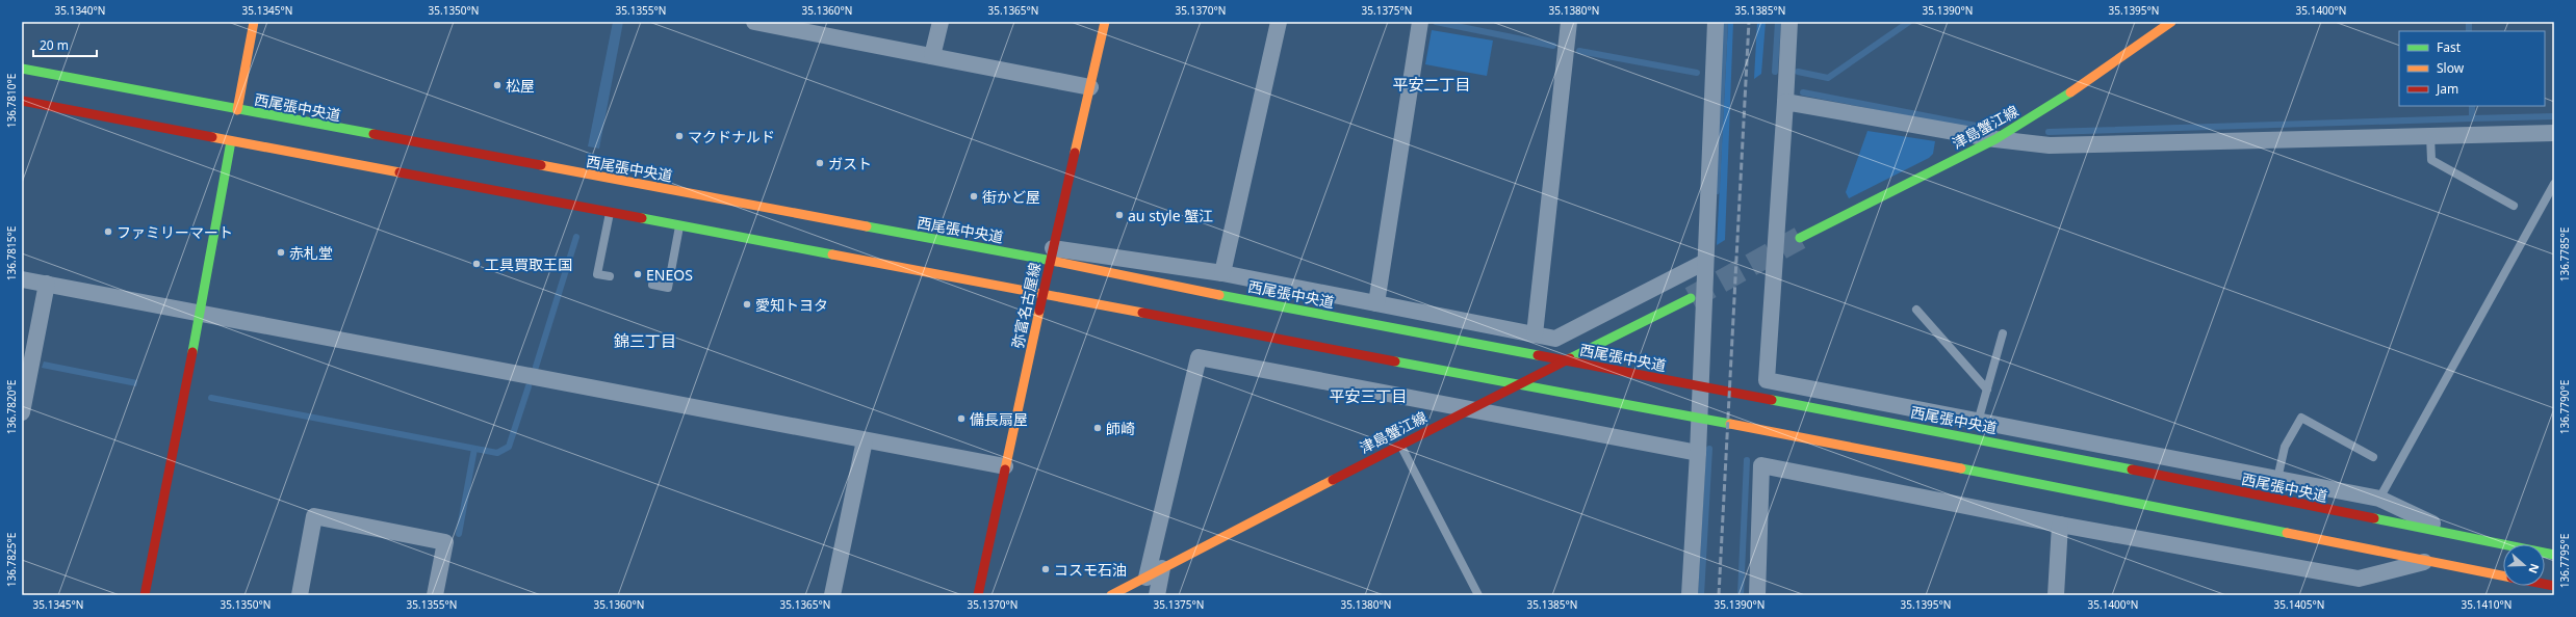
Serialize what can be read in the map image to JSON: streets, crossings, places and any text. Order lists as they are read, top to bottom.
{
  "streets": {
    "main road": ["西尾張中央道", "津島蟹江線", "弥富名古屋線"]
  },
  "crossings": [
    ["西尾張中央道", "弥富名古屋線"]
  ],
  "districts": ["平安二丁目", "錦三丁目", "平安三丁目"],
  "places": [
    "松屋",
    "マクドナルド",
    "ガスト",
    "街かど屋",
    "au style 蟹江",
    "ファミリーマート",
    "赤札堂",
    "工具買取王国",
    "ENEOS",
    "愛知トヨタ",
    "備長扇屋",
    "師崎",
    "コスモ石油"
  ],
  "legend": ["Fast", "Slow", "Jam"],
  "scale_bar": "20 m",
  "north": "right",
  "coordinates": [
    "35.1340°N",
    "35.1345°N",
    "35.1350°N",
    "35.1355°N",
    "35.1360°N",
    "35.1365°N",
    "35.1370°N",
    "35.1375°N",
    "35.1380°N",
    "35.1385°N",
    "35.1390°N",
    "35.1395°N",
    "35.1400°N",
    "136.7810°E",
    "136.7815°E",
    "136.7785°E",
    "136.7820°E",
    "136.7790°E",
    "136.7825°E",
    "136.7795°E",
    "35.1405°N",
    "35.1410°N"
  ]
}
